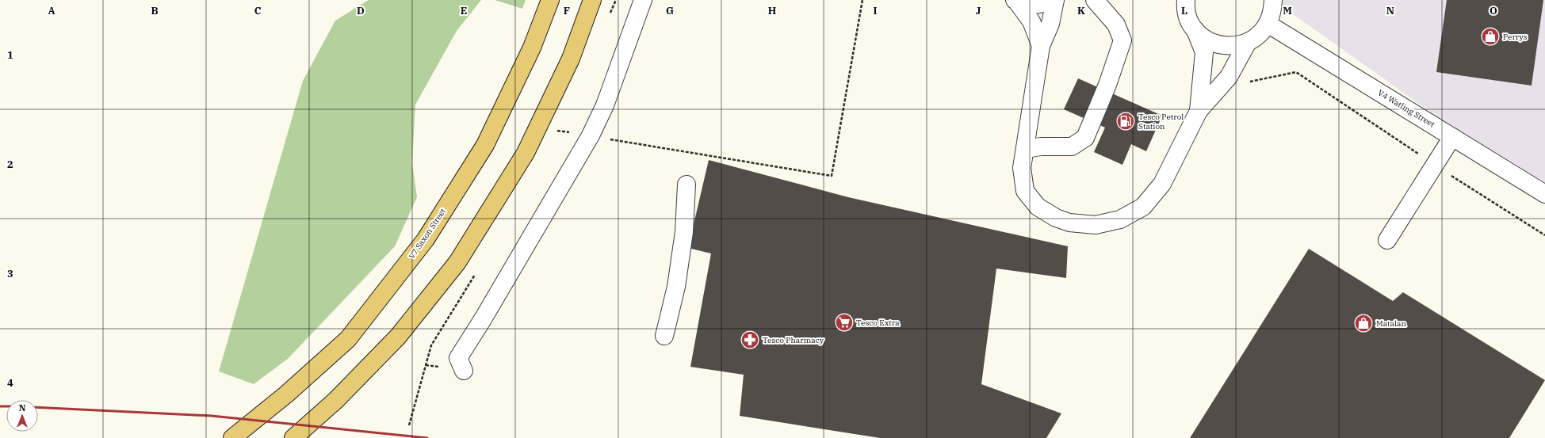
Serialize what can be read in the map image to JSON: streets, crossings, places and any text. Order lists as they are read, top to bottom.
{
  "streets": {
    "main road": ["V7 Saxon Street"],
    "street": ["V4 Watling Street"]
  },
  "places": {
    "shop": ["Perrys", "Matalan"],
    "fuel station": ["Tesco Petrol Station"],
    "supermarket": ["Tesco Extra"],
    "pharmacy": ["Tesco Pharmacy"]
  },
  "north": "top",
  "grid": {
    "columns": [
      "A",
      "B",
      "C",
      "D",
      "E",
      "F",
      "G",
      "H",
      "I",
      "J",
      "K",
      "L",
      "M",
      "N",
      "O"
    ],
    "rows": [
      "1",
      "2",
      "3",
      "4"
    ]
  }
}
